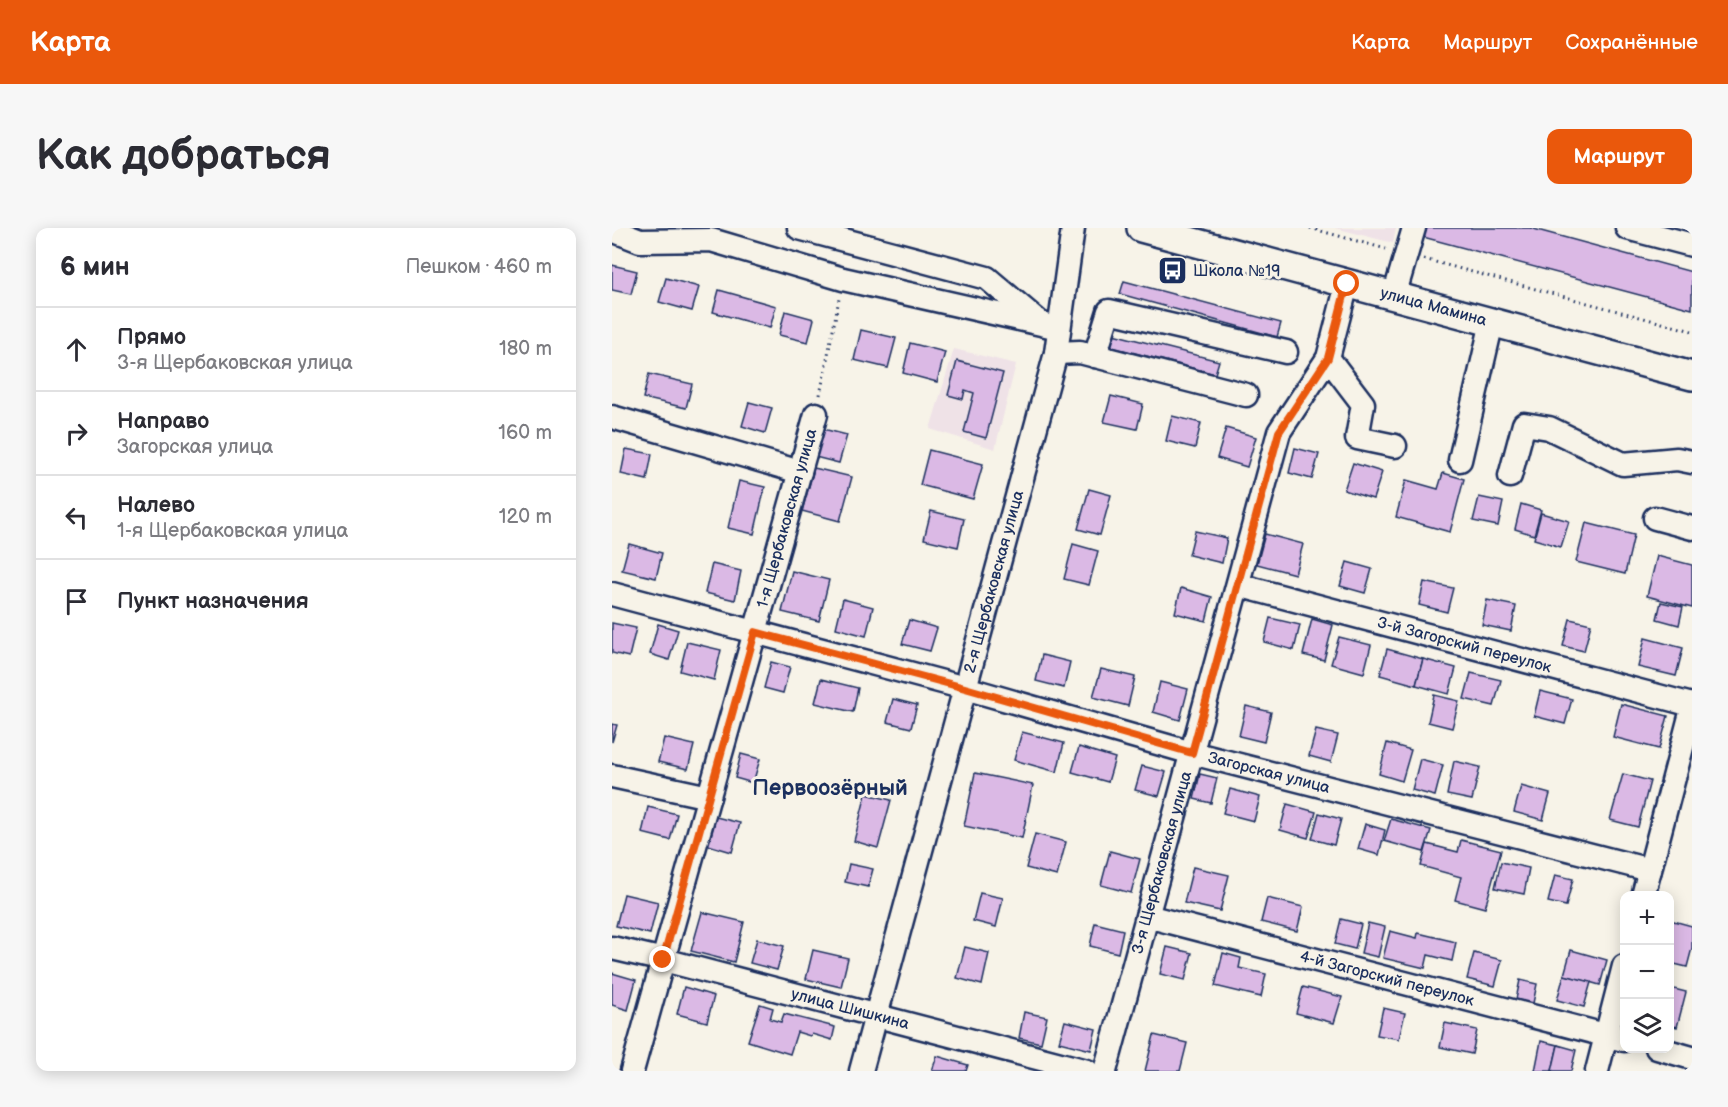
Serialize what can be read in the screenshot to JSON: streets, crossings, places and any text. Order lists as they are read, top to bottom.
{
  "streets": {
    "main road": ["улица Мамина"],
    "street": [
      "1-я Щербаковская улица",
      "2-я Щербаковская улица",
      "3-й Загорский переулок",
      "Загорская улица",
      "3-я Щербаковская улица",
      "4-й Загорский переулок",
      "улица Шишкина"
    ]
  },
  "crossings": [
    ["улица Мамина", "3-я Щербаковская улица"],
    ["1-я Щербаковская улица", "Загорская улица"],
    ["1-я Щербаковская улица", "улица Шишкина"],
    ["2-я Щербаковская улица", "Загорская улица"],
    ["2-я Щербаковская улица", "улица Шишкина"],
    ["3-й Загорский переулок", "3-я Щербаковская улица"],
    ["Загорская улица", "3-я Щербаковская улица"],
    ["3-я Щербаковская улица", "4-й Загорский переулок"]
  ],
  "districts": ["Первоозёрный"],
  "places": {
    "bus stop": ["Школа №19"]
  },
  "page": {
    "header": "Карта",
    "nav": ["Карта", "Маршрут", "Сохранённые"],
    "buttons": "Маршрут",
    "title": "Как добраться",
    "heading": ["6 мин", "Пешком · 460 m"],
    "list": [
      ["Прямо", "3-я Щербаковская улица", "180 m"],
      ["Направо", "Загорская улица", "160 m"],
      ["Налево", "1-я Щербаковская улица", "120 m"],
      "Пункт назначения"
    ],
    "map_buttons": ["+", "−"]
  }
}
